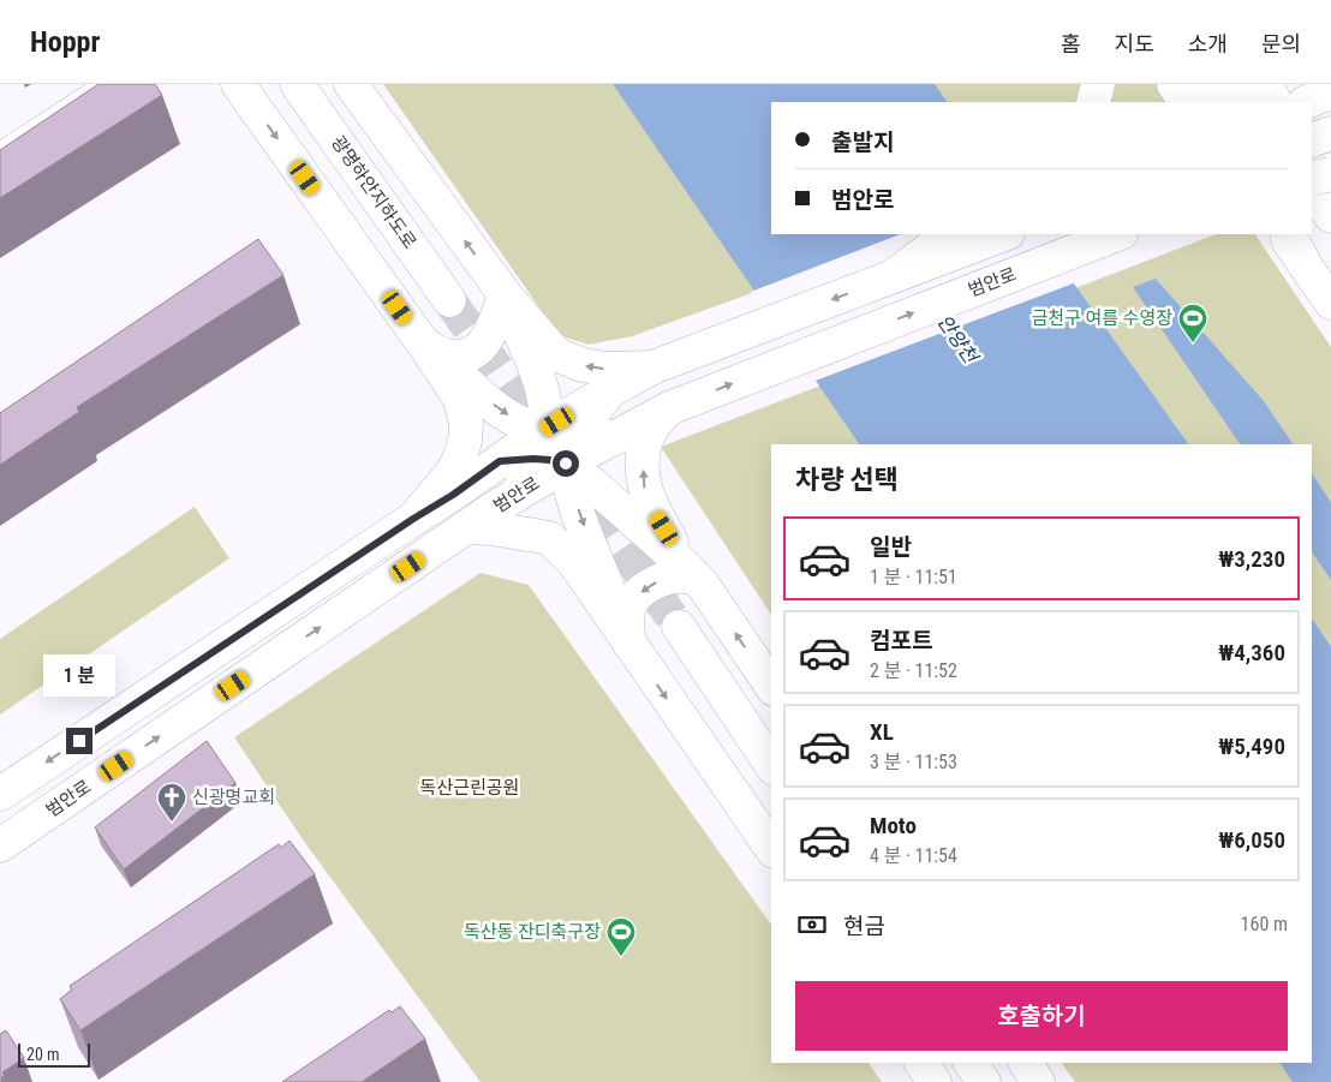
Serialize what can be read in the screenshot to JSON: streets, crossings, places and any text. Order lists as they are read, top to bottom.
{
  "streets": {
    "main road": ["광명하안지하도로", "범안로"]
  },
  "water": ["안양천"],
  "parks": ["독산근린공원"],
  "places": {
    "sports": ["금천구 여름 수영장", "독산동 잔디축구장"],
    "church": ["신광명교회"]
  },
  "scale_bar": "20 m",
  "page": {
    "header": "Hoppr",
    "nav": [
      "홈",
      "지도",
      "소개",
      "문의"
    ],
    "banner": ["출발지", "범안로"],
    "heading": "차량 선택",
    "list": [
      {
        "name": "일반",
        "note": "1 분 · 11:51",
        "value": "₩3,230"
      },
      {
        "name": "컴포트",
        "note": "2 분 · 11:52",
        "value": "₩4,360"
      },
      {
        "name": "XL",
        "note": "3 분 · 11:53",
        "value": "₩5,490"
      },
      {
        "name": "Moto",
        "note": "4 분 · 11:54",
        "value": "₩6,050"
      }
    ],
    "bubble": "1 분",
    "pay": ["현금", "160 m"],
    "buttons": "호출하기",
    "scale": "20 m"
  }
}
